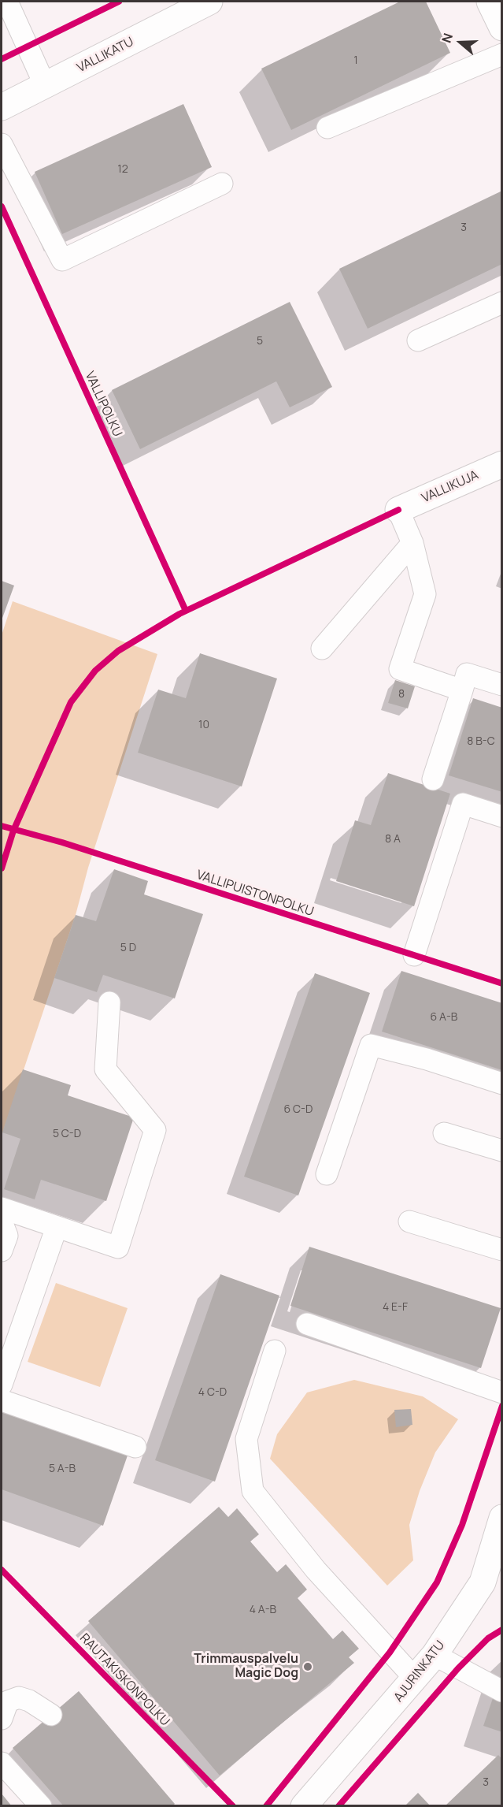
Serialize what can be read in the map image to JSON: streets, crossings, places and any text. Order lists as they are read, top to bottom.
{
  "streets": {
    "street": ["VALLIKATU", "VALLIKUJA", "AJURINKATU"],
    "cycle path": ["VALLIPOLKU", "VALLIPUISTONPOLKU", "RAUTAKISKONPOLKU"]
  },
  "places": ["Trimmauspalvelu Magic Dog"],
  "house_numbers": [
    "1",
    "12",
    "3",
    "5",
    "8",
    "10",
    "8 B-C",
    "8 A",
    "5 D",
    "6 A-B",
    "6 C-D",
    "5 C-D",
    "4 E-F",
    "4 C-D",
    "5 A-B",
    "4 A-B",
    "3"
  ],
  "north": "left"
}
